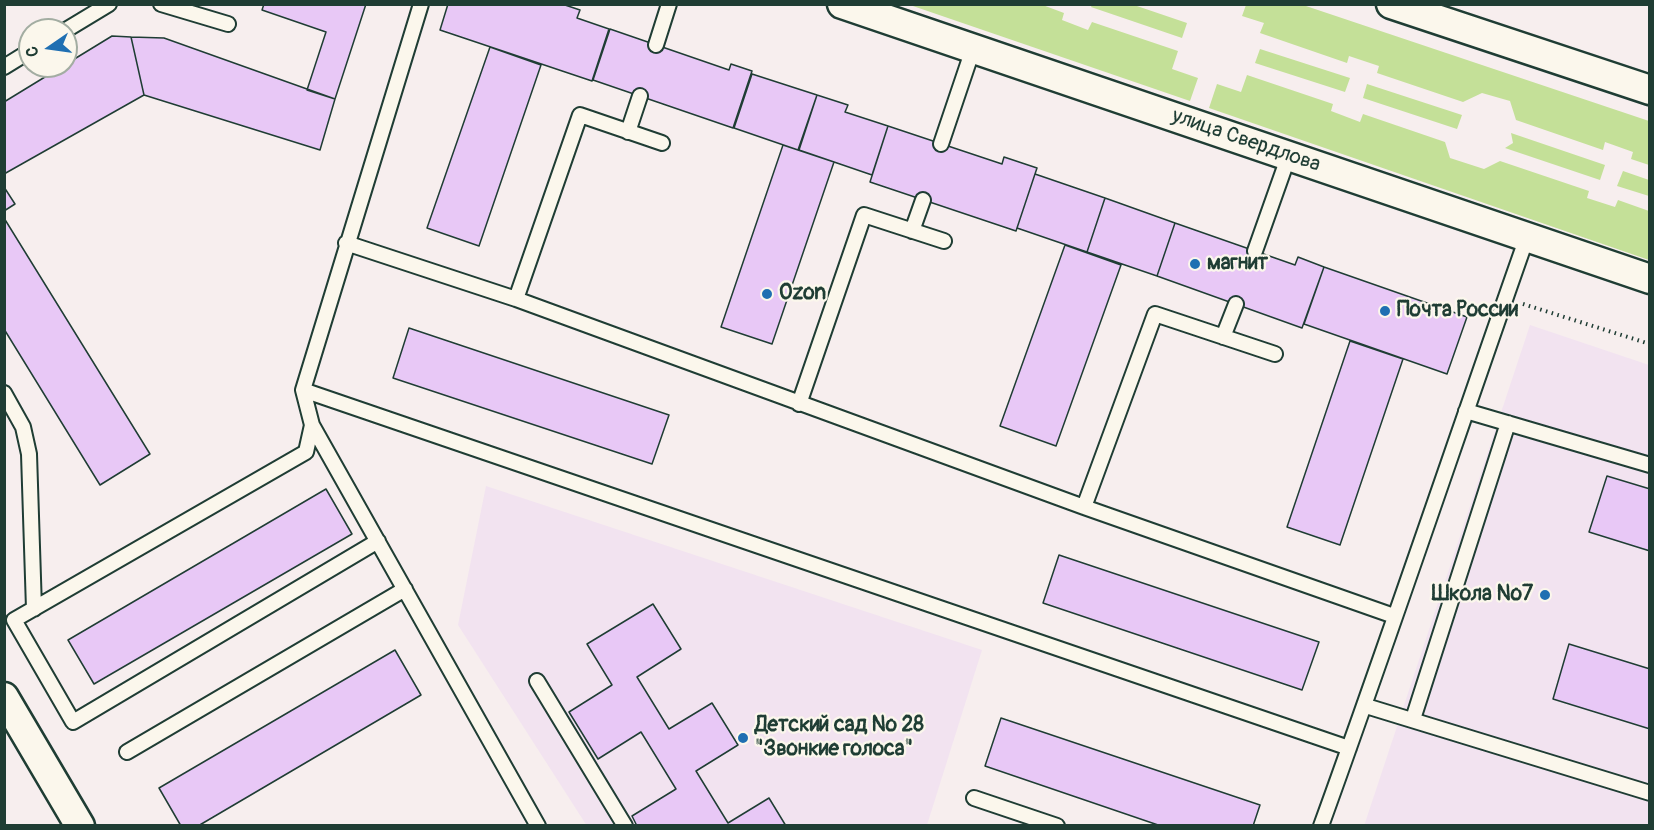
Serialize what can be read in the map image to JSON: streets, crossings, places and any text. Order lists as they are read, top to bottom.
{
  "streets": {
    "street": ["улица Свердлова"]
  },
  "places": [
    "магнит",
    "Ozon",
    "Почта России",
    "Школа №7",
    "Детский сад № 28 \"Звонкие голоса\""
  ],
  "north": "left"
}
